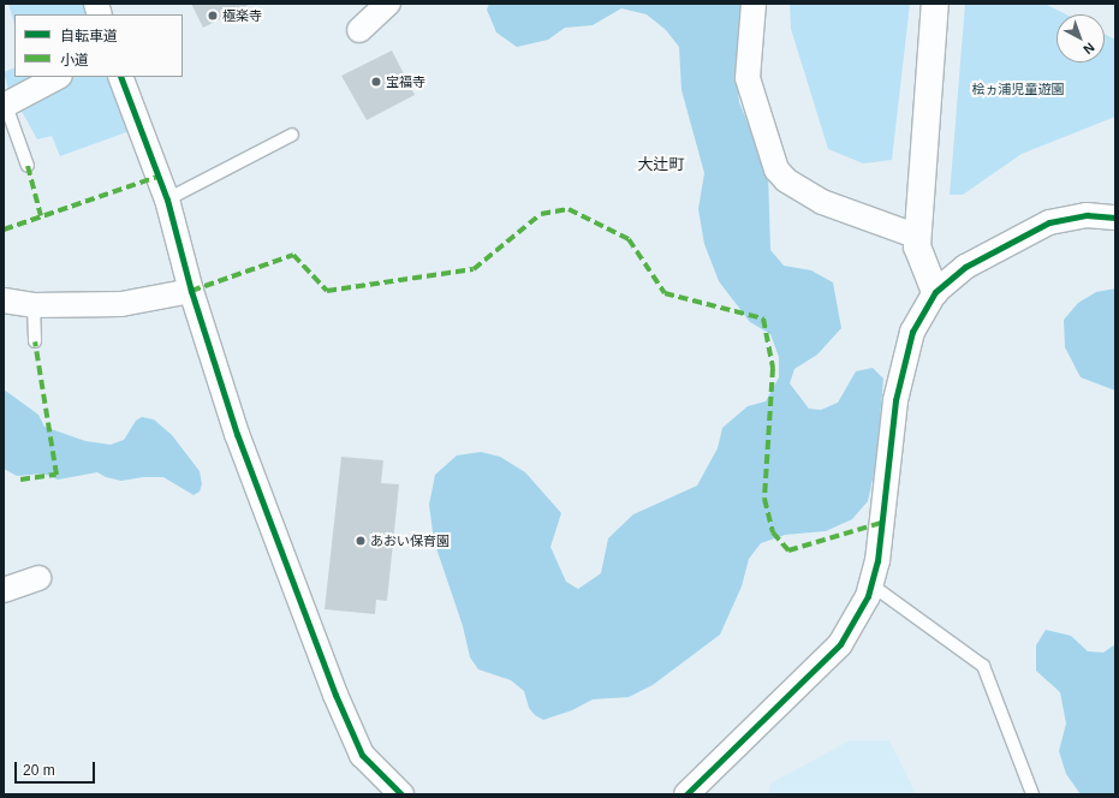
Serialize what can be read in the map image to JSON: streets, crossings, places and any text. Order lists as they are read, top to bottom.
{
  "districts": ["大辻町"],
  "parks": ["桧ヵ浦児童遊園"],
  "places": ["極楽寺", "宝福寺", "あおい保育園"],
  "legend": ["自転車道", "小道"],
  "scale_bar": "20 m",
  "north": "bottom right"
}
